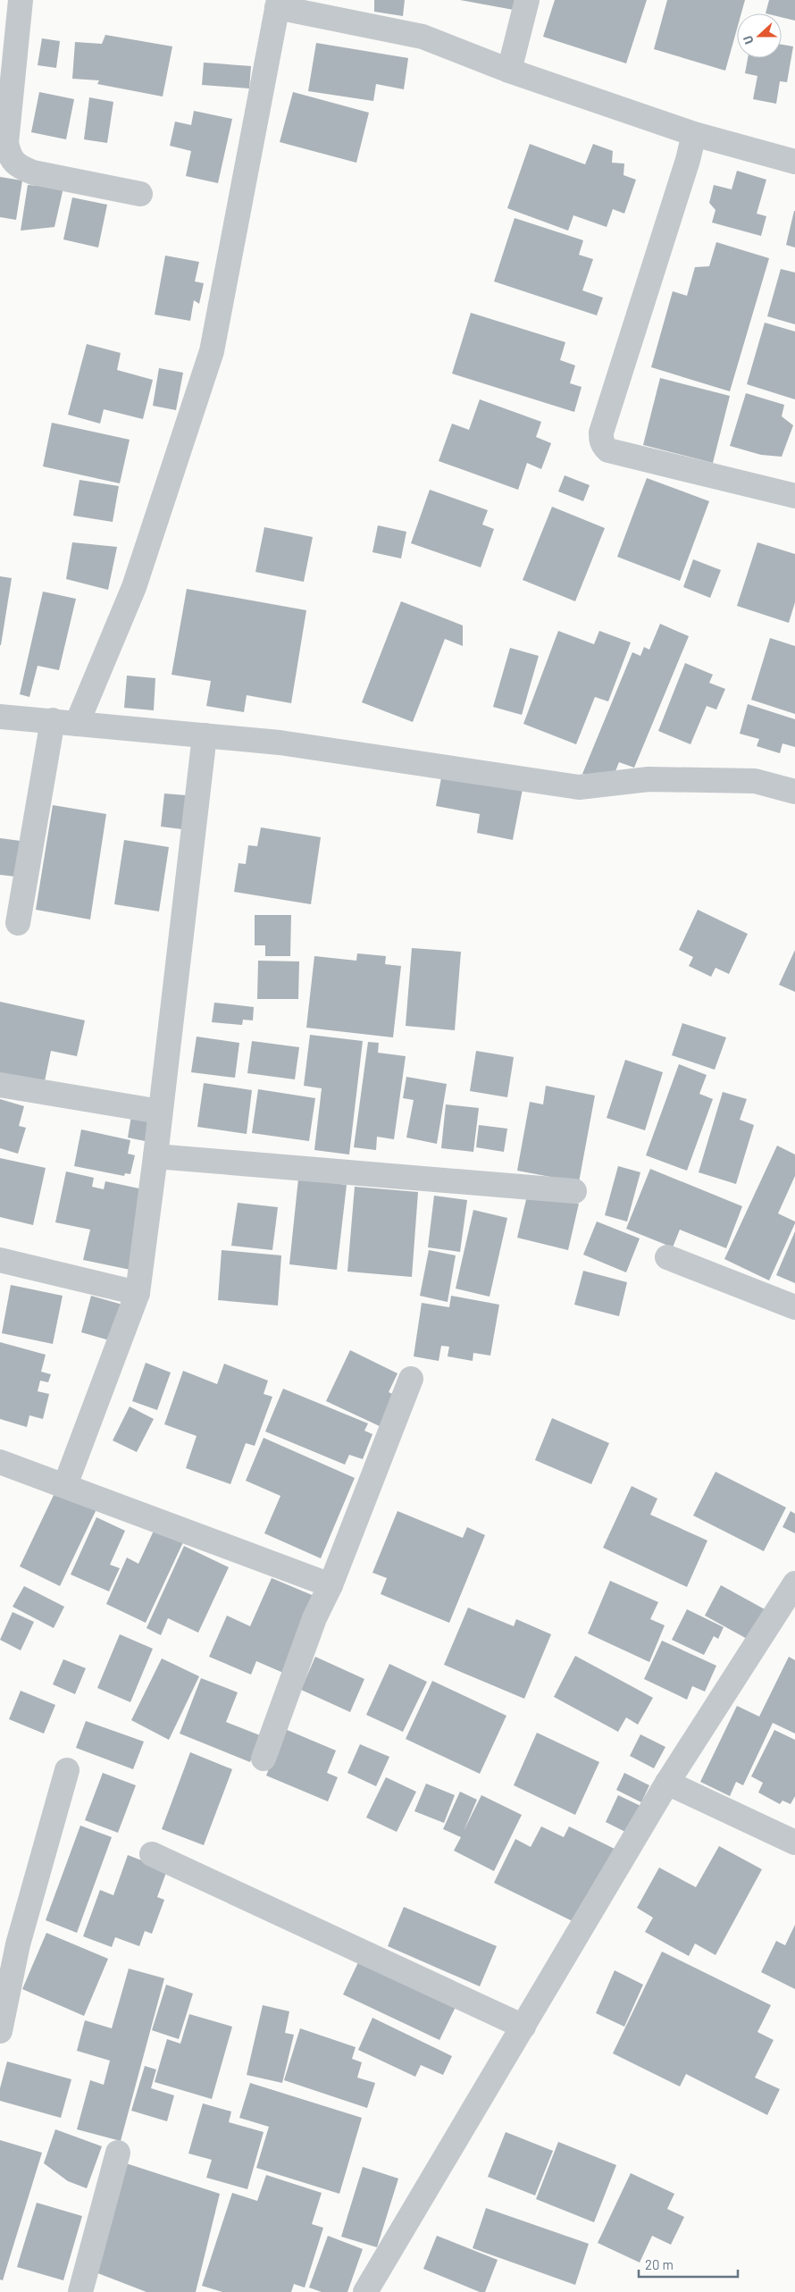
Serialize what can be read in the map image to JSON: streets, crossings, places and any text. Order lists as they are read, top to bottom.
{
  "scale_bar": "20 m",
  "north": "left"
}
